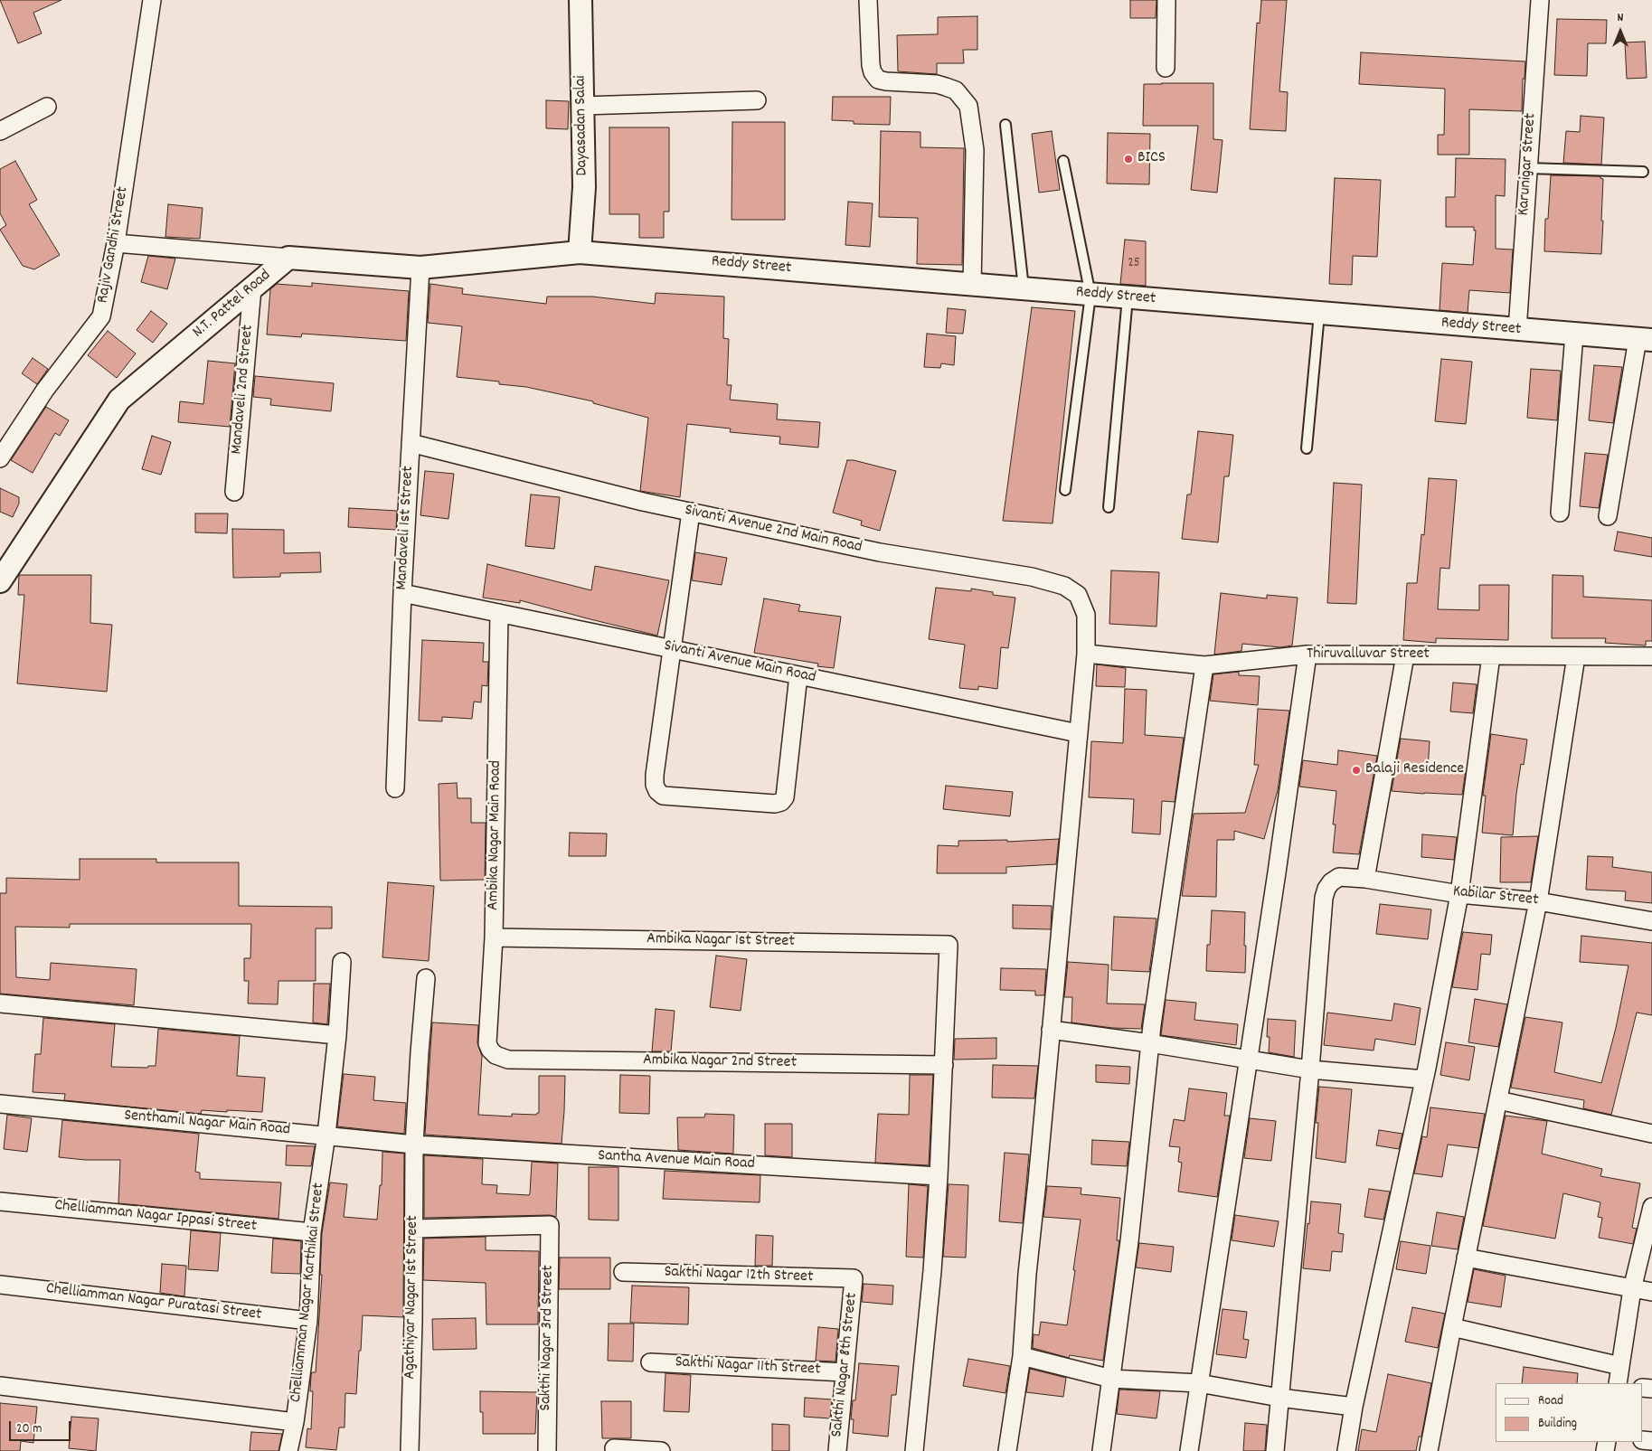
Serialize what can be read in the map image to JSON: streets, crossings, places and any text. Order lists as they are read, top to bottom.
{
  "streets": {
    "street": [
      "Dayasadan Salai",
      "Karunigar Street",
      "Rajiv Gandhi Street",
      "Reddy Street",
      "N.T. Pattel Road",
      "Mandaveli 2nd Street",
      "Mandaveli 1st Street",
      "Sivanti Avenue 2nd Main Road",
      "Thiruvalluvar Street",
      "Sivanti Avenue Main Road",
      "Ambika Nagar Main Road",
      "Kabilar Street",
      "Ambika Nagar 1st Street",
      "Ambika Nagar 2nd Street",
      "Senthamil Nagar Main Road",
      "Santha Avenue Main Road",
      "Chelliamman Nagar Ippasi Street",
      "Sakthi Nagar 12th Street",
      "Chelliamman Nagar Karthikai Street",
      "Agathiyar Nagar 1st Street",
      "Chelliamman Nagar Puratasi Street",
      "Sakthi Nagar 3rd Street",
      "Sakthi Nagar 8th Street",
      "Sakthi Nagar 11th Street"
    ]
  },
  "crossings": [
    ["Dayasadan Salai", "Reddy Street"],
    ["Karunigar Street", "Reddy Street"],
    ["N.T. Pattel Road", "Mandaveli 2nd Street"],
    ["Mandaveli 1st Street", "Sivanti Avenue 2nd Main Road"],
    ["Mandaveli 1st Street", "Sivanti Avenue Main Road"],
    ["Sivanti Avenue 2nd Main Road", "Thiruvalluvar Street"],
    ["Sivanti Avenue 2nd Main Road", "Sivanti Avenue Main Road"],
    ["Sivanti Avenue Main Road", "Ambika Nagar Main Road"],
    ["Ambika Nagar Main Road", "Ambika Nagar 1st Street"],
    ["Ambika Nagar Main Road", "Ambika Nagar 2nd Street"],
    ["Ambika Nagar 1st Street", "Ambika Nagar 2nd Street"],
    ["Senthamil Nagar Main Road", "Santha Avenue Main Road"],
    ["Senthamil Nagar Main Road", "Chelliamman Nagar Karthikai Street"],
    ["Senthamil Nagar Main Road", "Agathiyar Nagar 1st Street"],
    ["Santha Avenue Main Road", "Agathiyar Nagar 1st Street"],
    ["Chelliamman Nagar Ippasi Street", "Chelliamman Nagar Karthikai Street"],
    ["Sakthi Nagar 12th Street", "Sakthi Nagar 8th Street"],
    ["Chelliamman Nagar Karthikai Street", "Chelliamman Nagar Puratasi Street"],
    ["Agathiyar Nagar 1st Street", "Sakthi Nagar 3rd Street"],
    ["Sakthi Nagar 8th Street", "Sakthi Nagar 11th Street"]
  ],
  "places": ["BICS", "Balaji Residence"],
  "house_numbers": ["25"],
  "legend": ["Road", "Building"],
  "scale_bar": "20 m",
  "north": "top"
}
